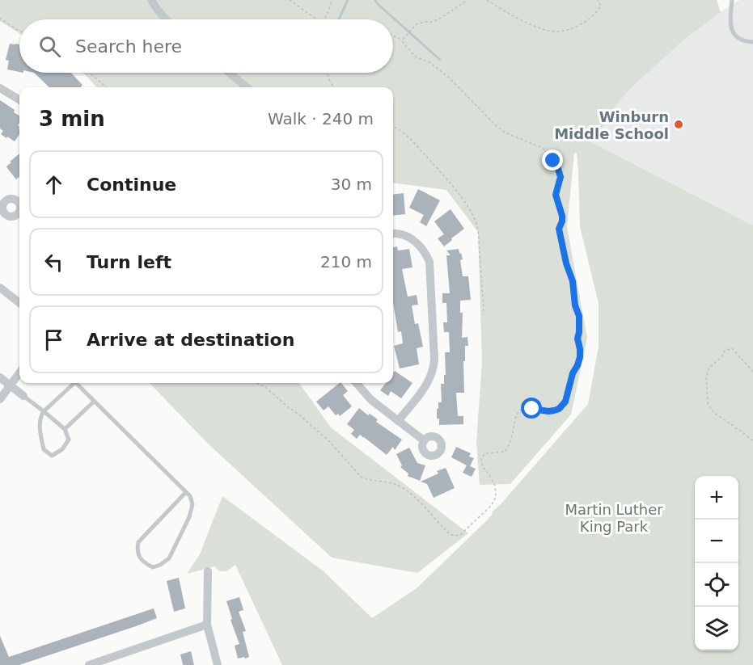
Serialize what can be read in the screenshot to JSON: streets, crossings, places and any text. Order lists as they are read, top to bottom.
{
  "parks": ["Martin Luther King Park"],
  "places": ["Winburn Middle School"],
  "page": {
    "search": "Search here",
    "heading": ["3 min", "Walk · 240 m"],
    "list": [
      ["Continue", "30 m"],
      ["Turn left", "210 m"],
      "Arrive at destination"
    ],
    "map_buttons": ["+", "−"]
  }
}
